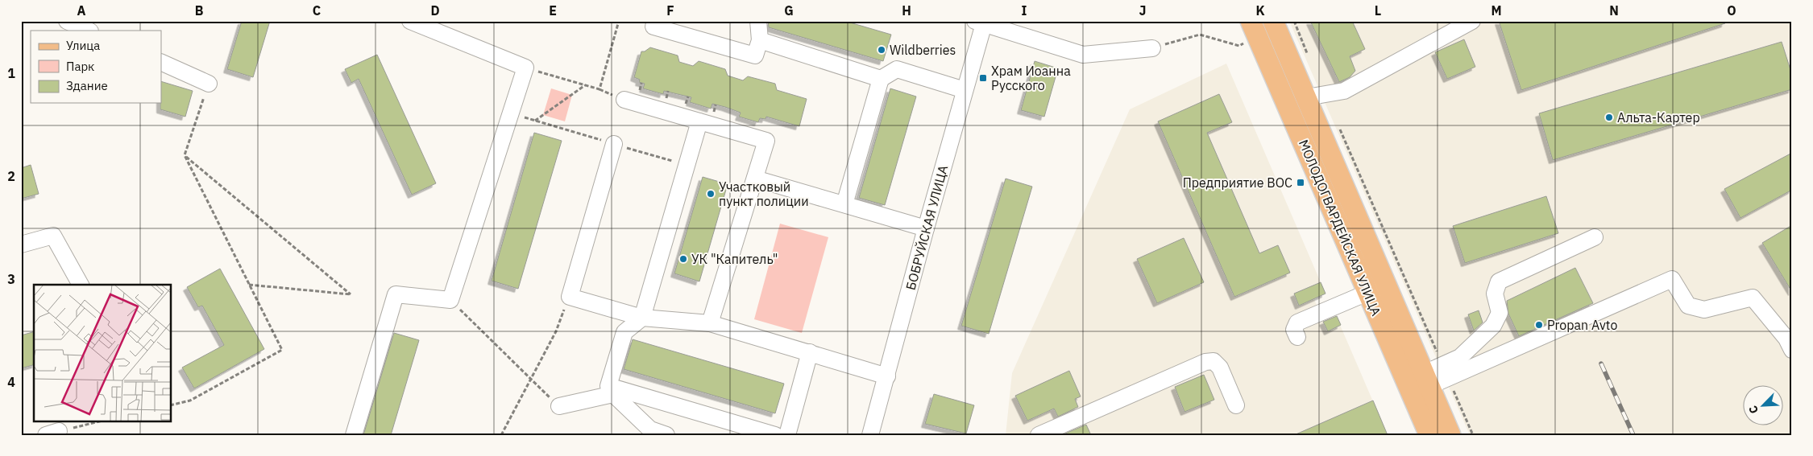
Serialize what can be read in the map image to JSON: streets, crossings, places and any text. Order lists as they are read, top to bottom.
{
  "streets": {
    "main road": ["МОЛОДОГВАРДЕЙСКАЯ УЛИЦА"],
    "street": ["БОБРУЙСКАЯ УЛИЦА"]
  },
  "places": {
    "other": [
      "Wildberries",
      "Альта-Картер",
      "Участковый пункт полиции",
      "УК \"Капитель\"",
      "Propan Avto"
    ],
    "transit": ["Храм Иоанна Русского", "Предприятие ВОС"]
  },
  "legend": ["Улица", "Парк", "Здание"],
  "north": "bottom left",
  "grid": {
    "columns": [
      "A",
      "B",
      "C",
      "D",
      "E",
      "F",
      "G",
      "H",
      "I",
      "J",
      "K",
      "L",
      "M",
      "N",
      "O"
    ],
    "rows": [
      "1",
      "2",
      "3",
      "4"
    ]
  }
}
